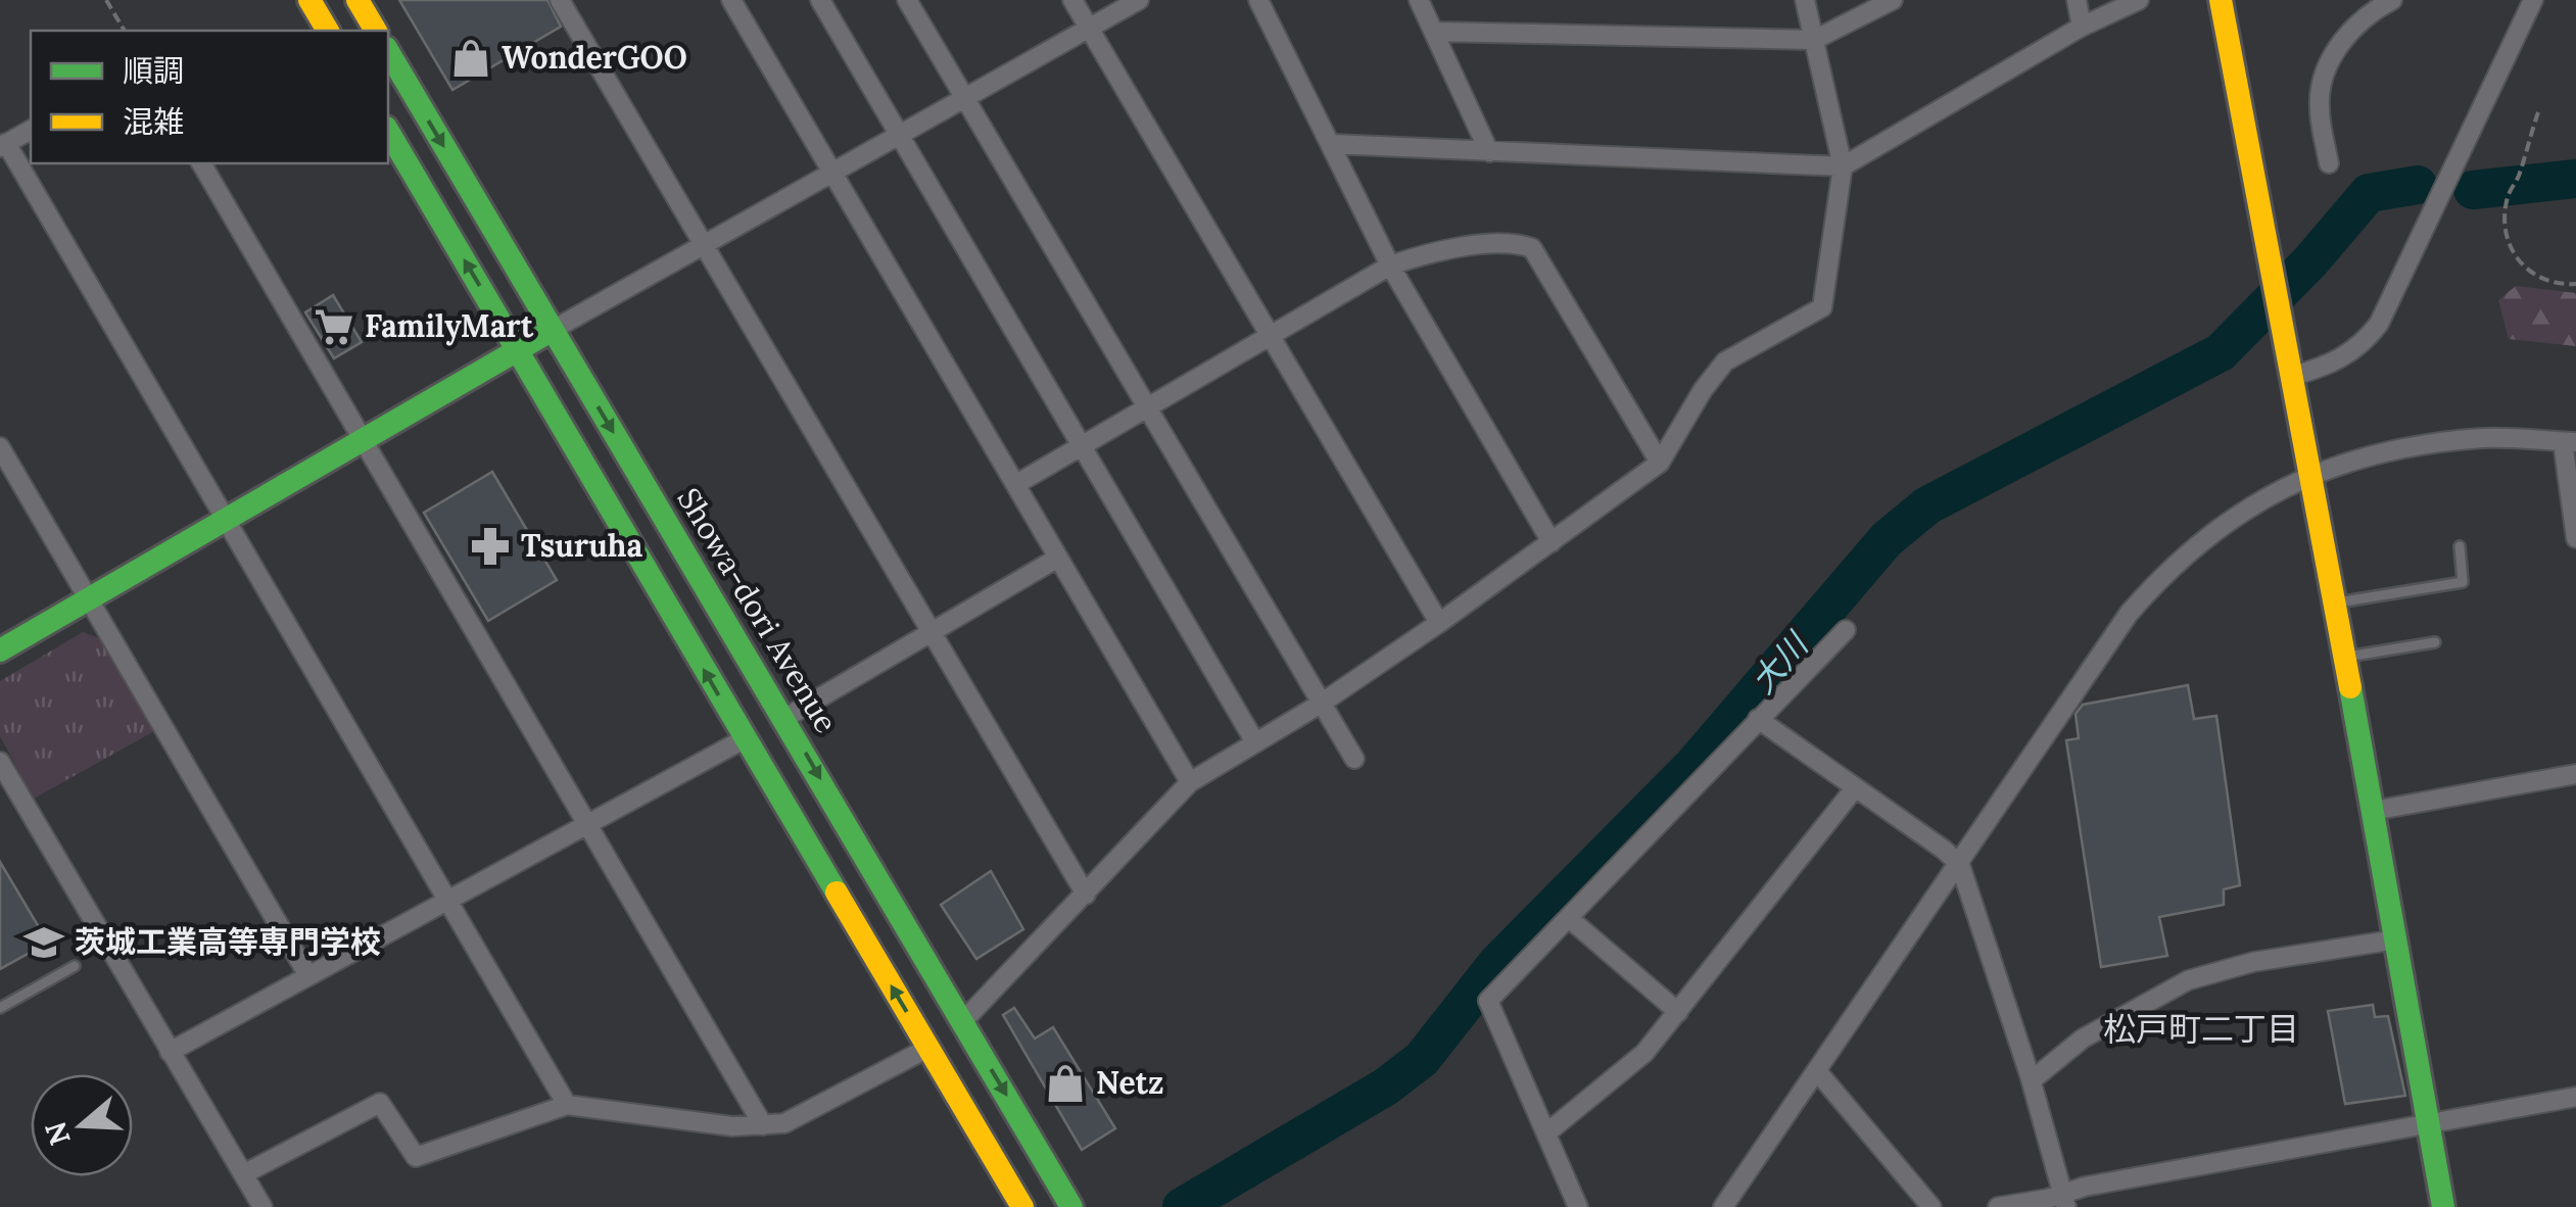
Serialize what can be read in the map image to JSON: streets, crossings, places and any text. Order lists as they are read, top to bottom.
{
  "streets": {
    "street": ["Showa-dori Avenue"]
  },
  "districts": ["松戸町二丁目"],
  "water": ["大川"],
  "places": {
    "shop": ["WonderGOO", "Netz"],
    "supermarket": ["FamilyMart"],
    "pharmacy": ["Tsuruha"],
    "school or university": ["茨城工業高等専門学校"]
  },
  "legend": ["順調", "混雑"],
  "north": "left"
}
